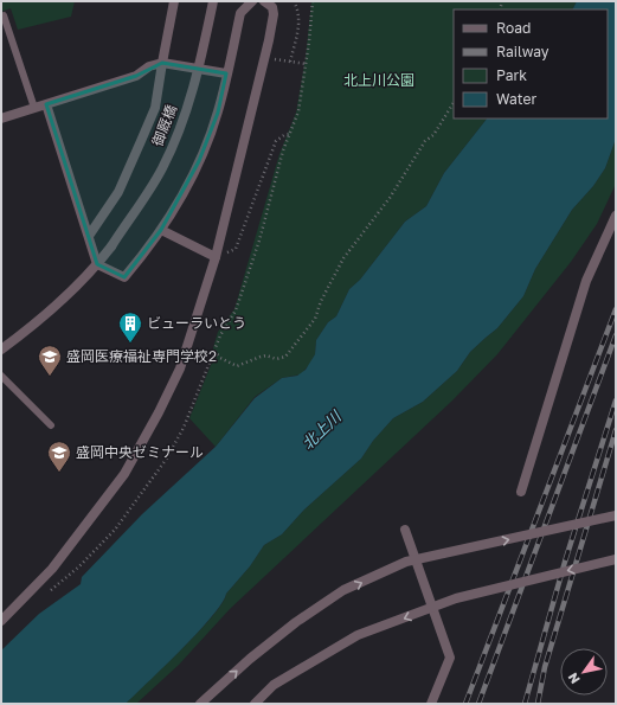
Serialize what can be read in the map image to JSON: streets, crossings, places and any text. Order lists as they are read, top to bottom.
{
  "streets": {
    "street": ["御厩橋"]
  },
  "water": ["北上川"],
  "parks": ["北上川公園"],
  "places": {
    "building": ["ビューラいとう"],
    "school or university": ["盛岡医療福祉専門学校2", "盛岡中央ゼミナール"]
  },
  "legend": [
    "Road",
    "Railway",
    "Park",
    "Water"
  ],
  "north": "bottom left"
}
